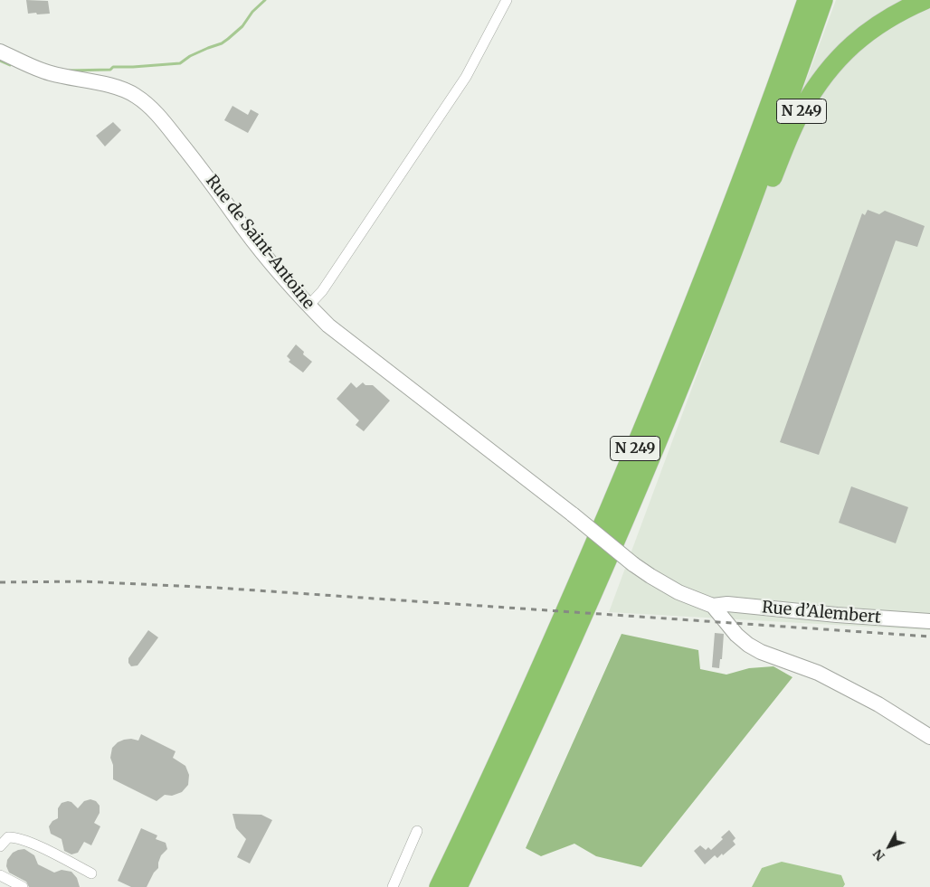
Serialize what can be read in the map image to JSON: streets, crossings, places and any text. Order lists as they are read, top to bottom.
{
  "streets": {
    "highway": ["N 249"],
    "street": ["Rue de Saint-Antoine", "Rue d’Alembert"]
  },
  "crossings": [
    ["Rue de Saint-Antoine", "Rue d’Alembert"]
  ],
  "north": "bottom left"
}
